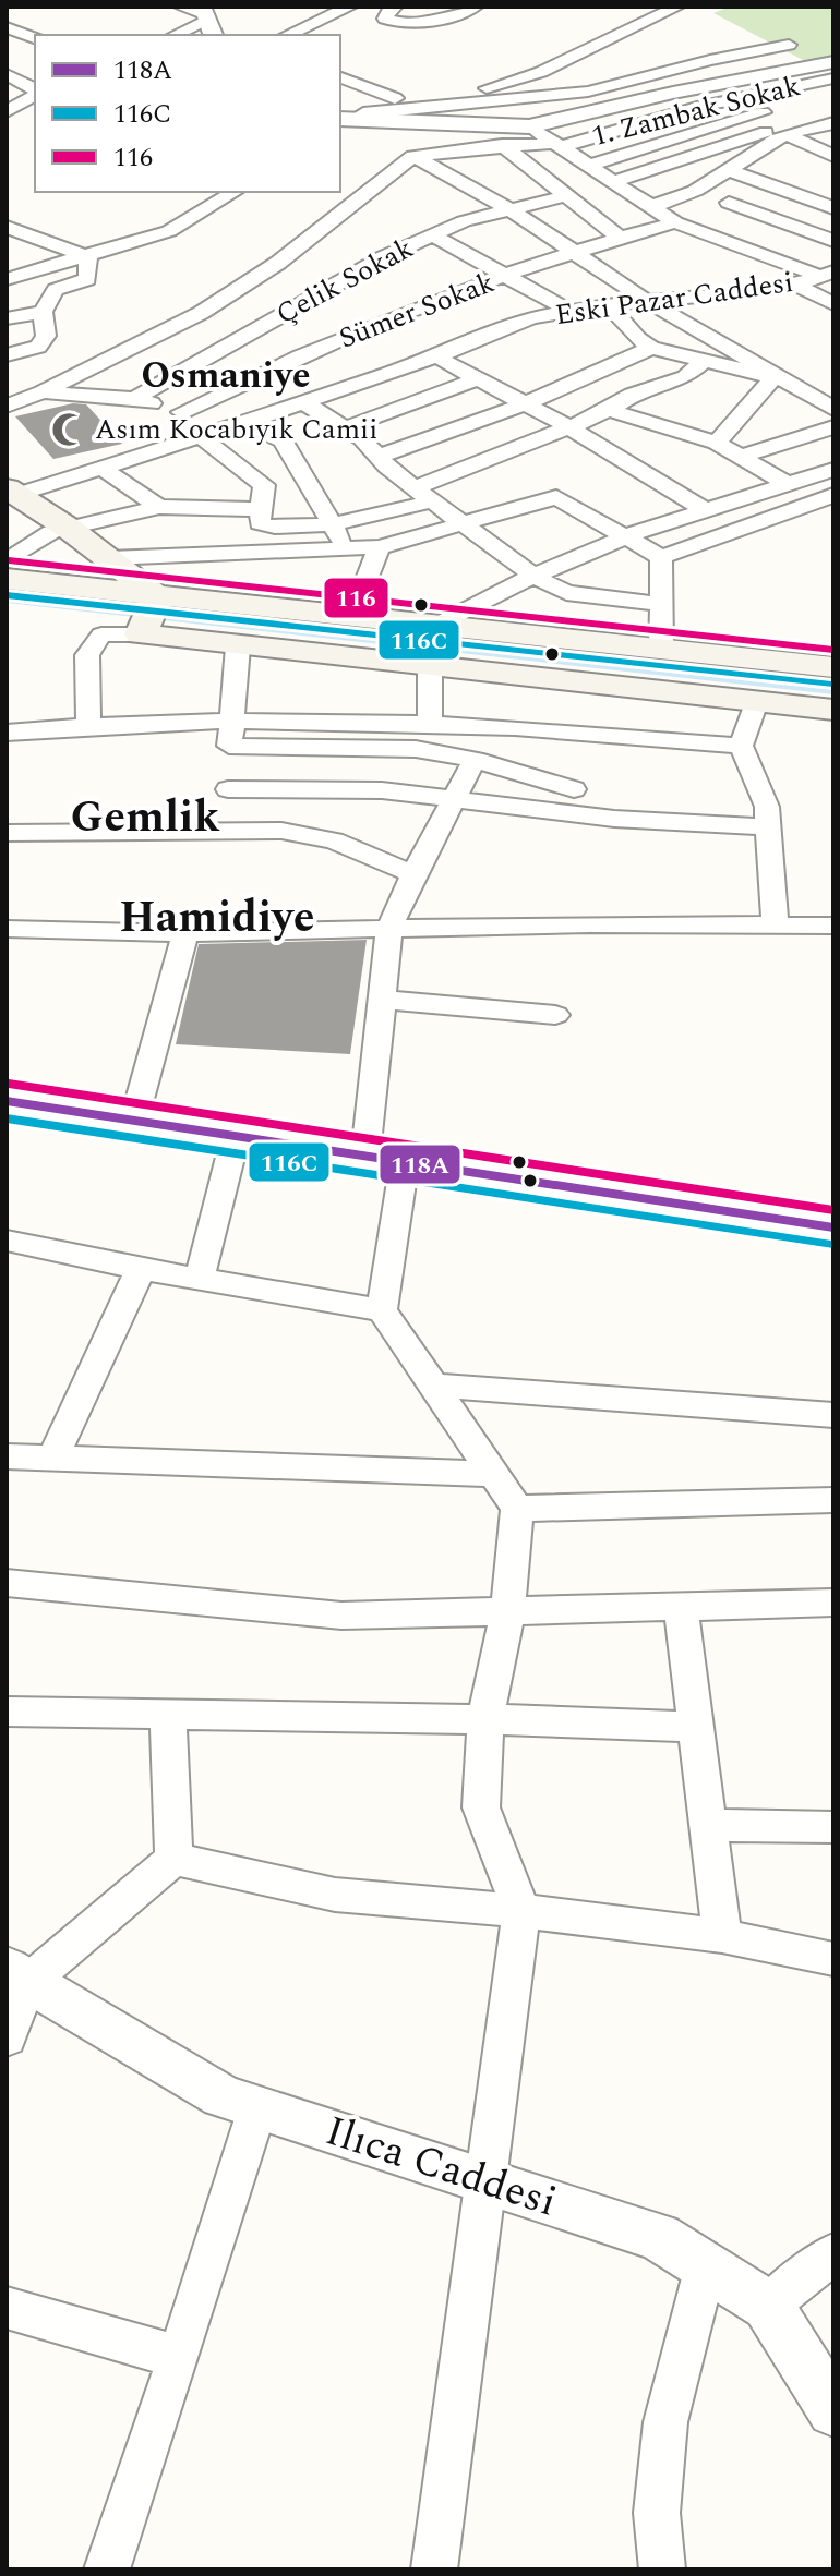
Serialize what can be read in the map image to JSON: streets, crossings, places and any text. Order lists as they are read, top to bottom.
{
  "streets": {
    "street": [
      "1. Zambak Sokak",
      "Çelik Sokak",
      "Eski Pazar Caddesi",
      "Sümer Sokak",
      "Ilıca Caddesi"
    ]
  },
  "districts": ["Osmaniye", "Gemlik", "Hamidiye"],
  "places": {
    "mosque": ["Asım Kocabıyık Camii"]
  },
  "lines": ["transit line 116", "transit line 116C", "transit line 118A"],
  "legend": ["118A", "116C", "116"]
}
